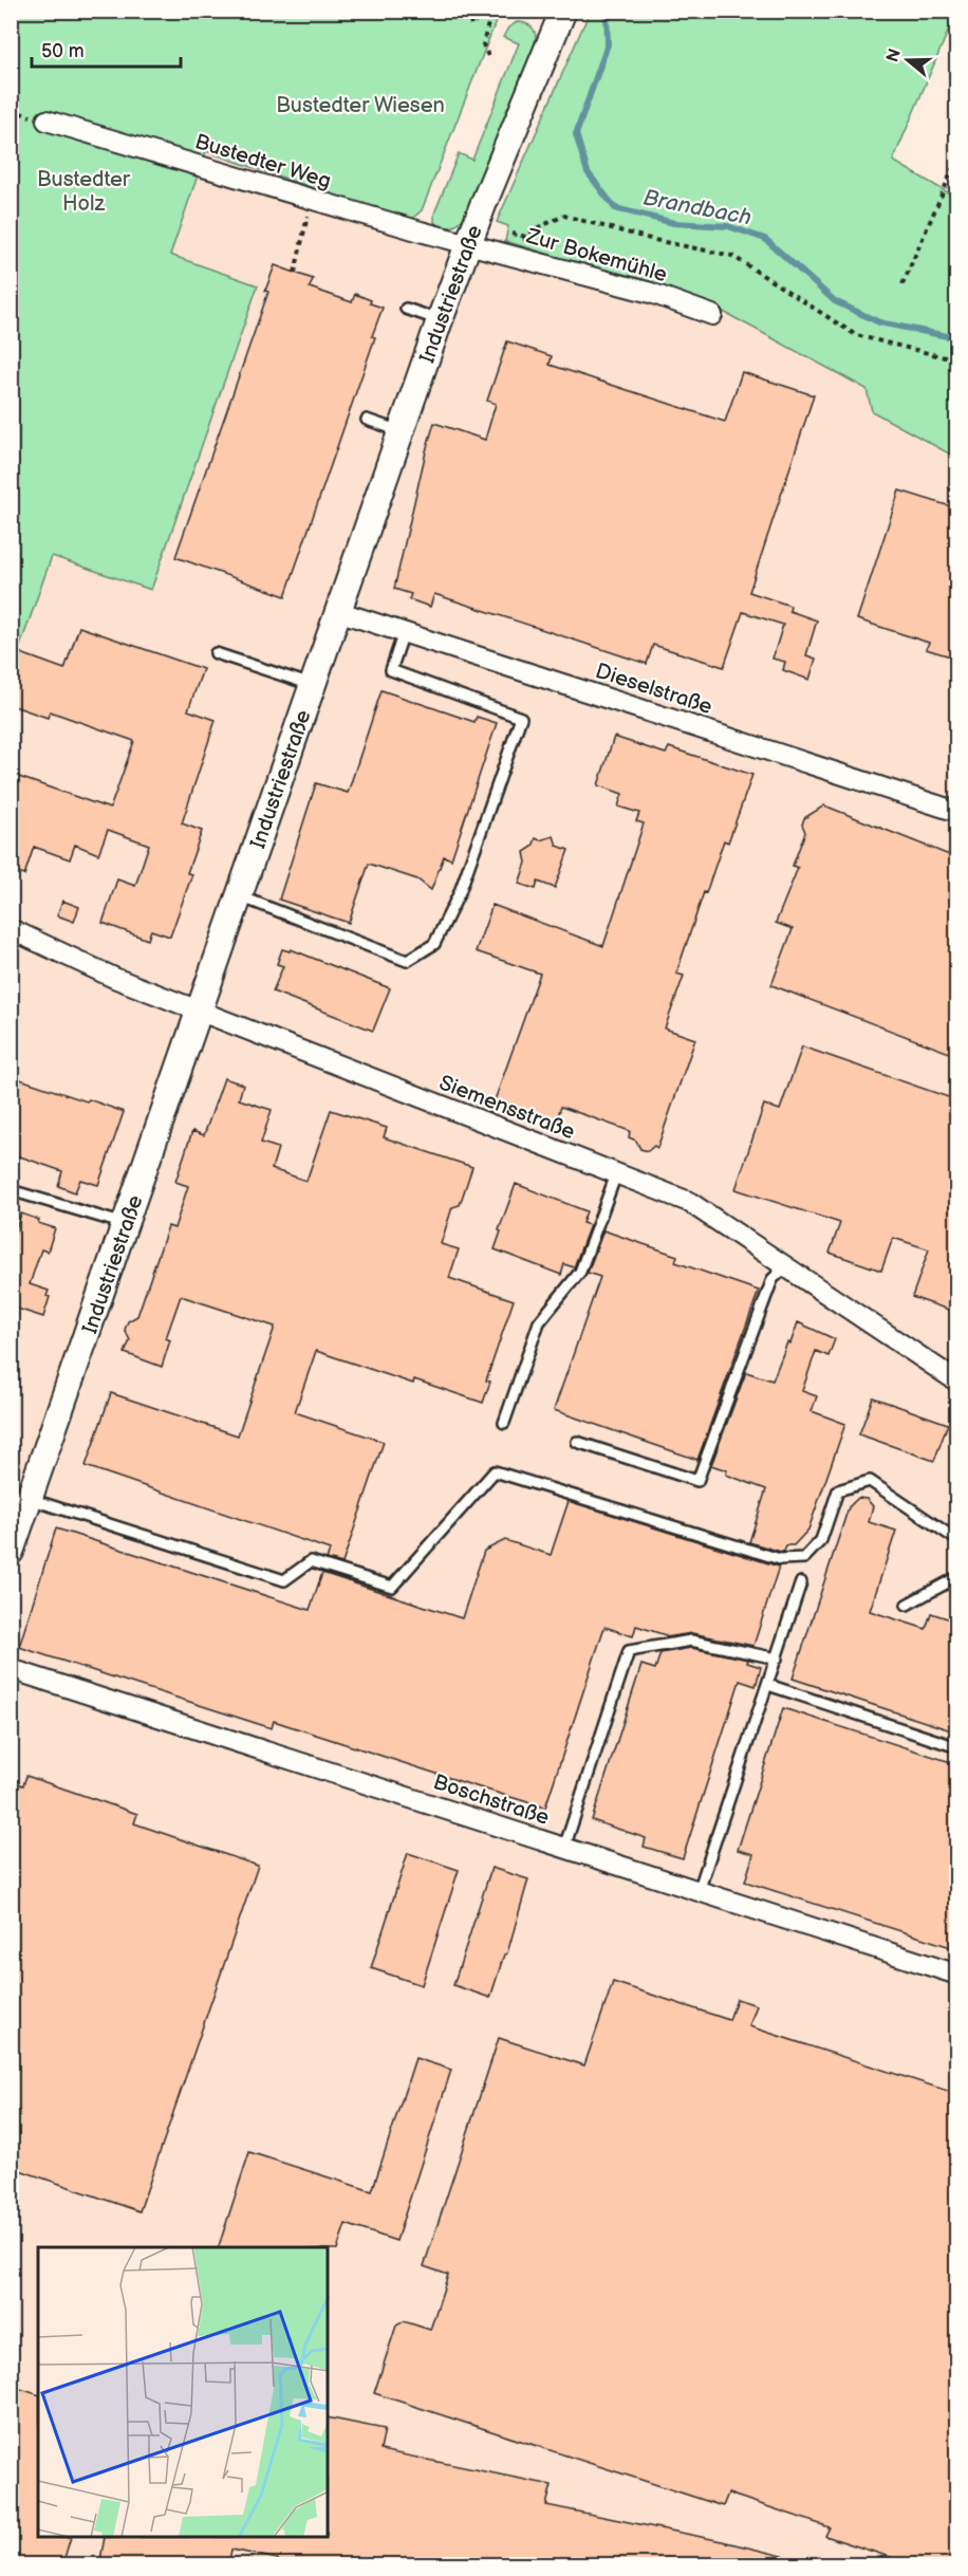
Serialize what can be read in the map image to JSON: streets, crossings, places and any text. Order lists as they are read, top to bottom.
{
  "streets": {
    "street": [
      "Bustedter Weg",
      "Zur Bokemühle",
      "Industriestraße",
      "Dieselstraße",
      "Siemensstraße",
      "Boschstraße"
    ]
  },
  "crossings": [
    ["Bustedter Weg", "Zur Bokemühle"],
    ["Bustedter Weg", "Industriestraße"],
    ["Zur Bokemühle", "Industriestraße"],
    ["Industriestraße", "Dieselstraße"],
    ["Industriestraße", "Siemensstraße"]
  ],
  "water": ["Brandbach"],
  "parks": ["Bustedter Wiesen", "Bustedter Holz"],
  "scale_bar": "50 m",
  "north": "left"
}
